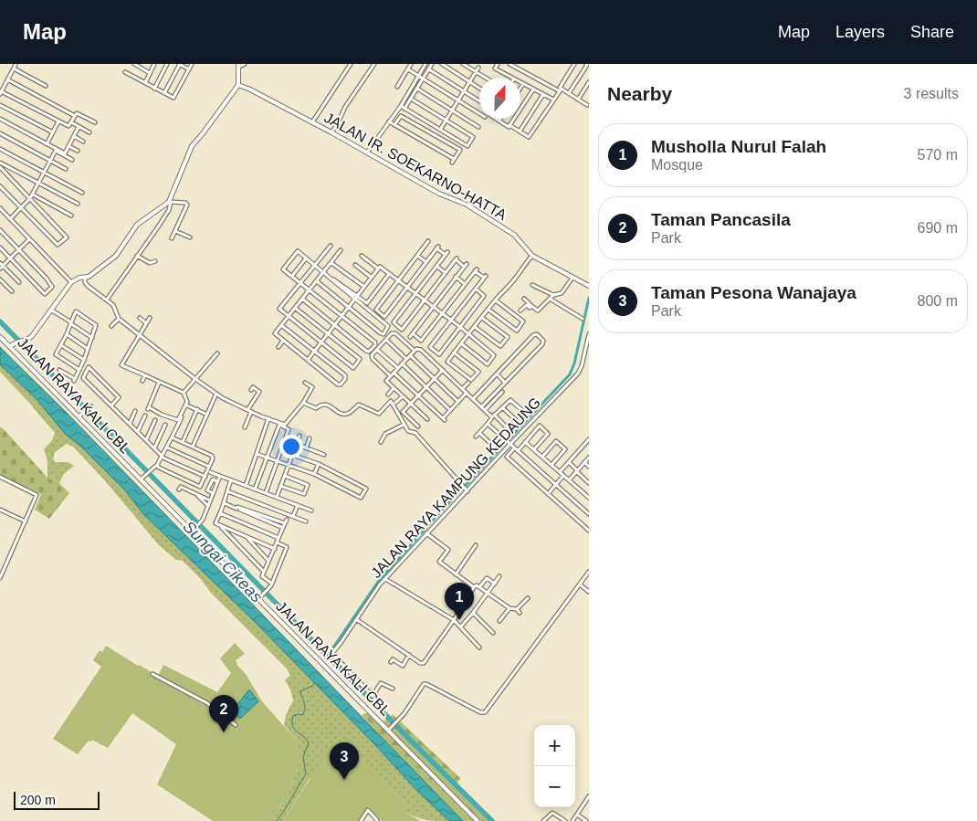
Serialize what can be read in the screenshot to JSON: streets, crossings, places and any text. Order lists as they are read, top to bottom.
{
  "streets": {
    "main road": ["JALAN IR. SOEKARNO-HATTA", "JALAN RAYA KALI CBL"],
    "street": ["JALAN RAYA KAMPUNG KEDAUNG"]
  },
  "water": ["Sungai Cikeas"],
  "scale_bar": "200 m",
  "north": "top",
  "page": {
    "header": "Map",
    "nav": ["Map", "Layers", "Share"],
    "heading": ["Nearby", "3 results"],
    "list": [
      {
        "mark": "1",
        "name": "Musholla Nurul Falah",
        "note": "Mosque",
        "value": "570 m"
      },
      {
        "mark": "2",
        "name": "Taman Pancasila",
        "note": "Park",
        "value": "690 m"
      },
      {
        "mark": "3",
        "name": "Taman Pesona Wanajaya",
        "note": "Park",
        "value": "800 m"
      }
    ],
    "pins": ["1", "2", "3"],
    "map_buttons": ["+", "−"],
    "scale": "200 m"
  }
}
